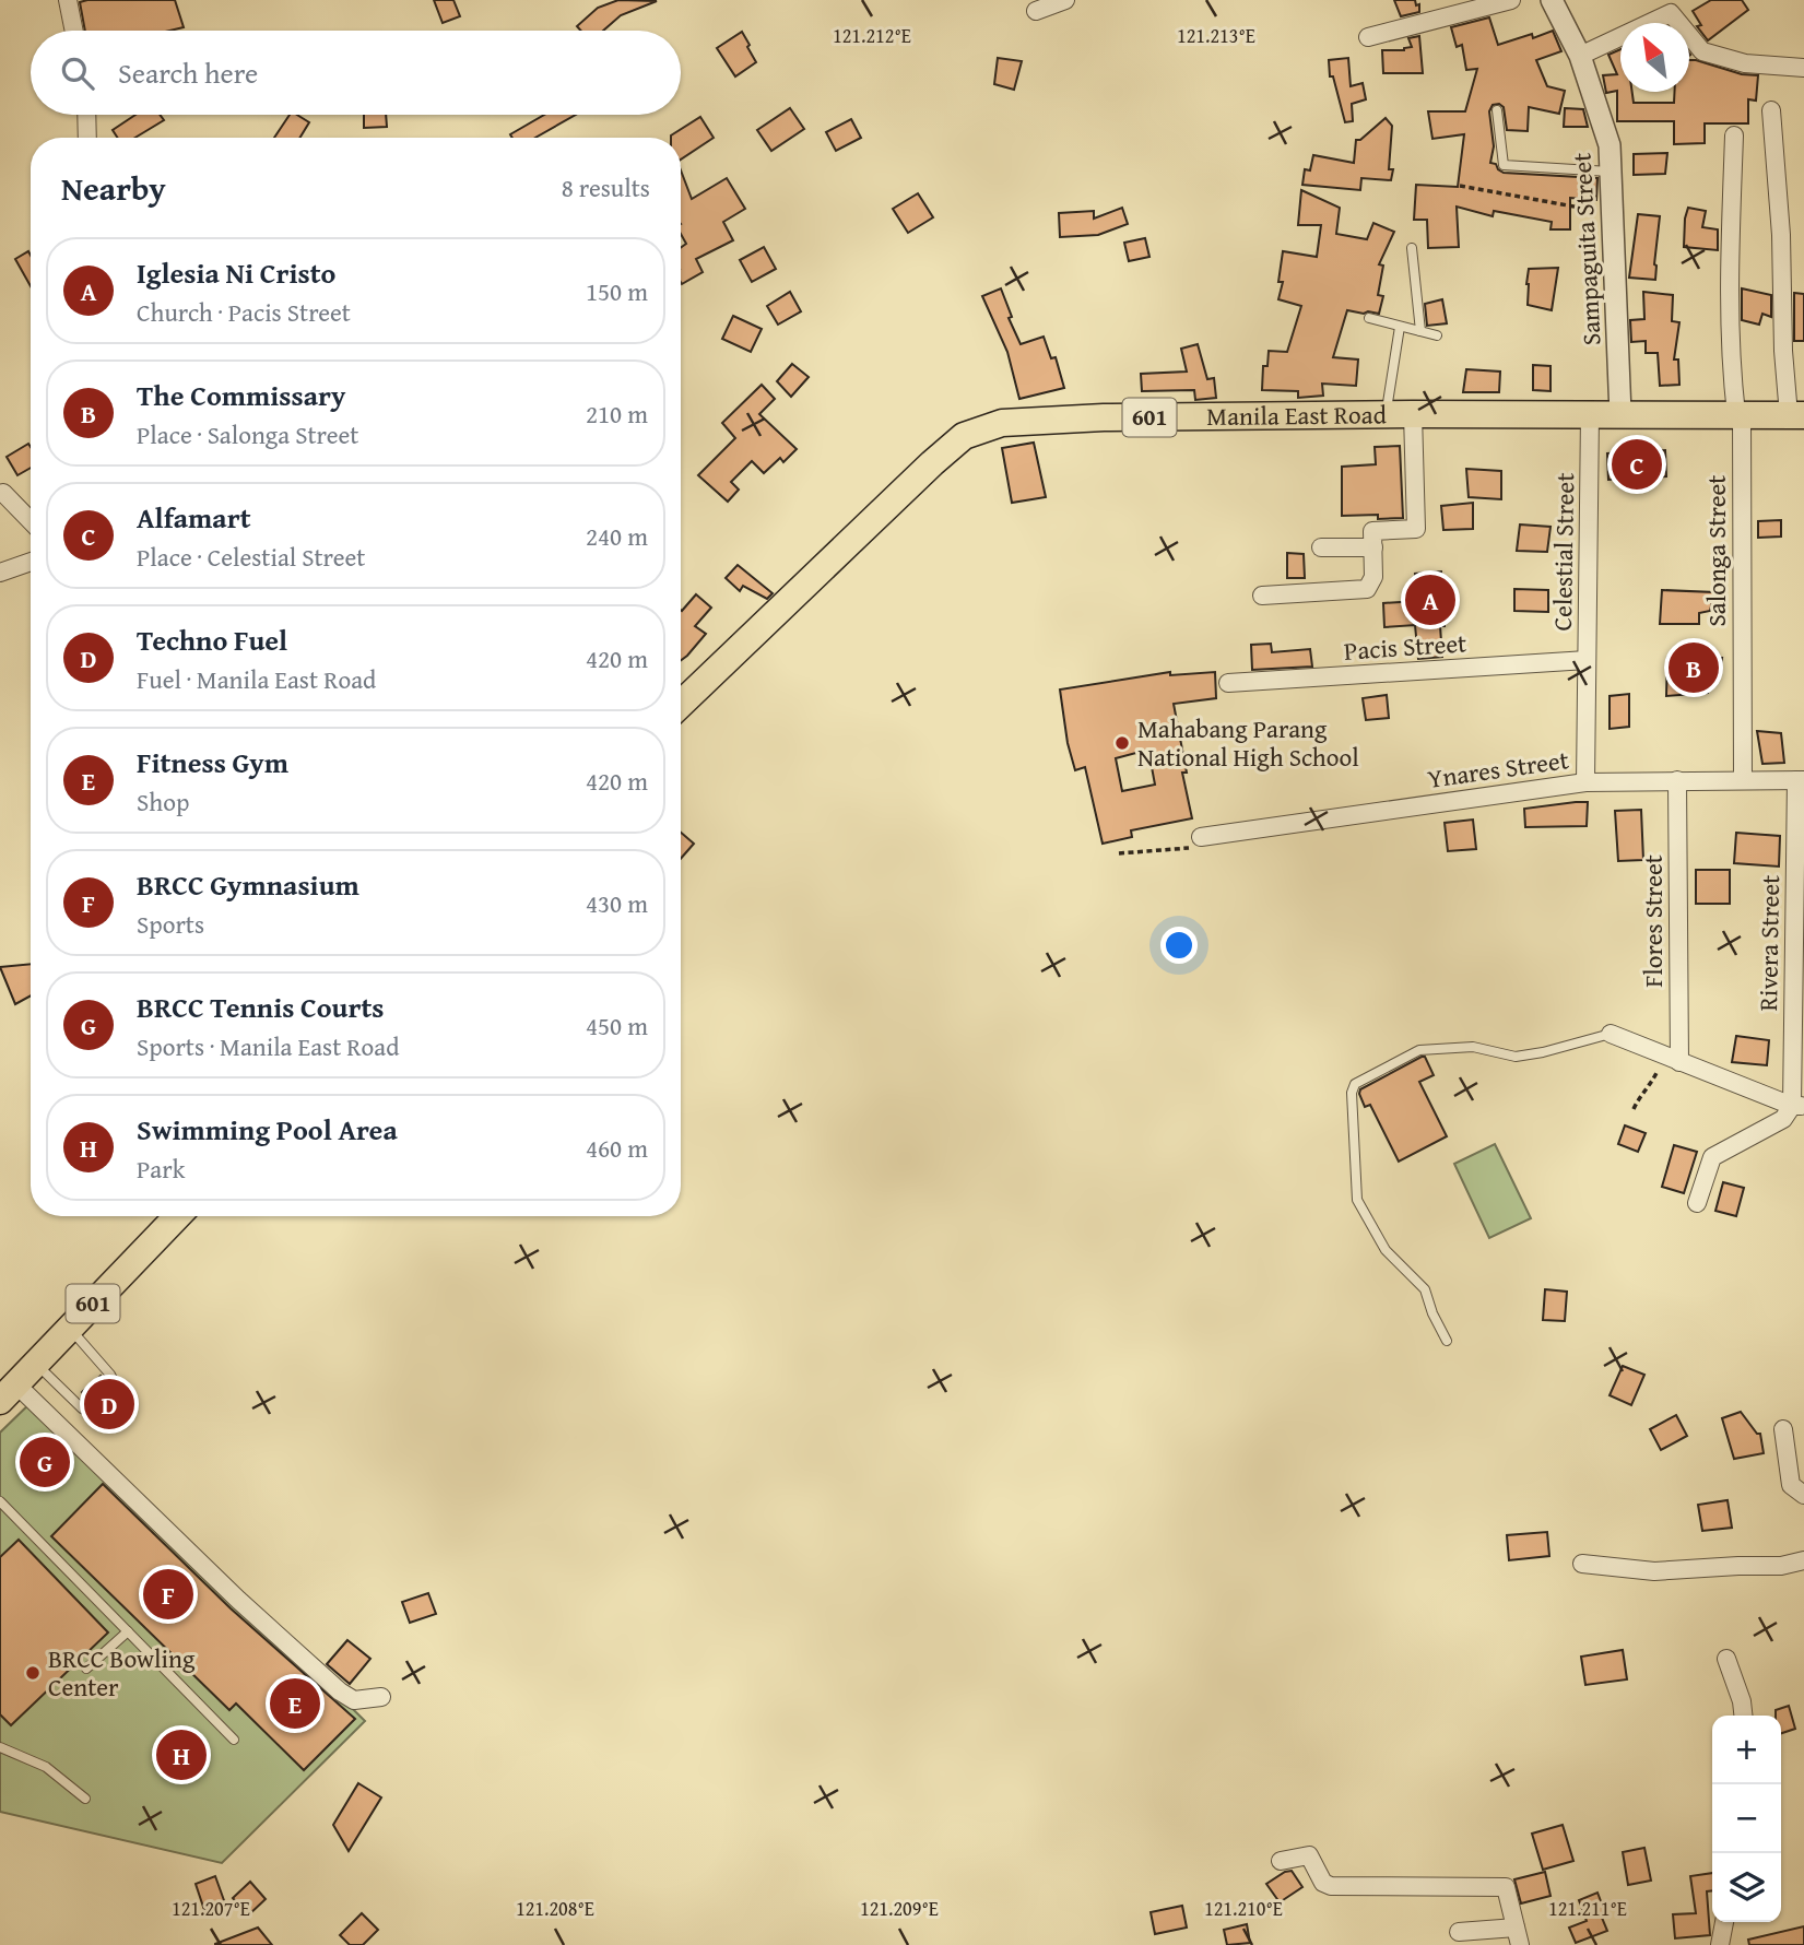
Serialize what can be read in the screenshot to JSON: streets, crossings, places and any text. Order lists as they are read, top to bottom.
{
  "streets": {
    "main road": ["Manila East Road", "601"],
    "street": [
      "Sampaguita Street",
      "Salonga Street",
      "Celestial Street",
      "Pacis Street",
      "Ynares Street",
      "Flores Street",
      "Rivera Street"
    ]
  },
  "crossings": [
    ["Sampaguita Street", "Manila East Road"],
    ["Manila East Road", "Salonga Street"],
    ["Manila East Road", "Celestial Street"],
    ["Salonga Street", "Ynares Street"],
    ["Celestial Street", "Pacis Street"],
    ["Celestial Street", "Ynares Street"],
    ["Ynares Street", "Flores Street"],
    ["Ynares Street", "Rivera Street"]
  ],
  "places": ["Mahabang Parang National High School", "BRCC Bowling Center"],
  "north": "top left",
  "page": {
    "search": "Search here",
    "heading": ["Nearby", "8 results"],
    "list": [
      {
        "mark": "A",
        "name": "Iglesia Ni Cristo",
        "note": "Church · Pacis Street",
        "value": "150 m"
      },
      {
        "mark": "B",
        "name": "The Commissary",
        "note": "Place · Salonga Street",
        "value": "210 m"
      },
      {
        "mark": "C",
        "name": "Alfamart",
        "note": "Place · Celestial Street",
        "value": "240 m"
      },
      {
        "mark": "D",
        "name": "Techno Fuel",
        "note": "Fuel · Manila East Road",
        "value": "420 m"
      },
      {
        "mark": "E",
        "name": "Fitness Gym",
        "note": "Shop",
        "value": "420 m"
      },
      {
        "mark": "F",
        "name": "BRCC Gymnasium",
        "note": "Sports",
        "value": "430 m"
      },
      {
        "mark": "G",
        "name": "BRCC Tennis Courts",
        "note": "Sports · Manila East Road",
        "value": "450 m"
      },
      {
        "mark": "H",
        "name": "Swimming Pool Area",
        "note": "Park",
        "value": "460 m"
      }
    ],
    "pins": [
      "C",
      "A",
      "B",
      "D",
      "G",
      "F",
      "E",
      "H"
    ],
    "map_buttons": ["+", "−"]
  },
  "coordinates": [
    "121.212°E",
    "121.213°E",
    "121.207°E",
    "121.208°E",
    "121.209°E",
    "121.210°E",
    "121.211°E"
  ]
}
